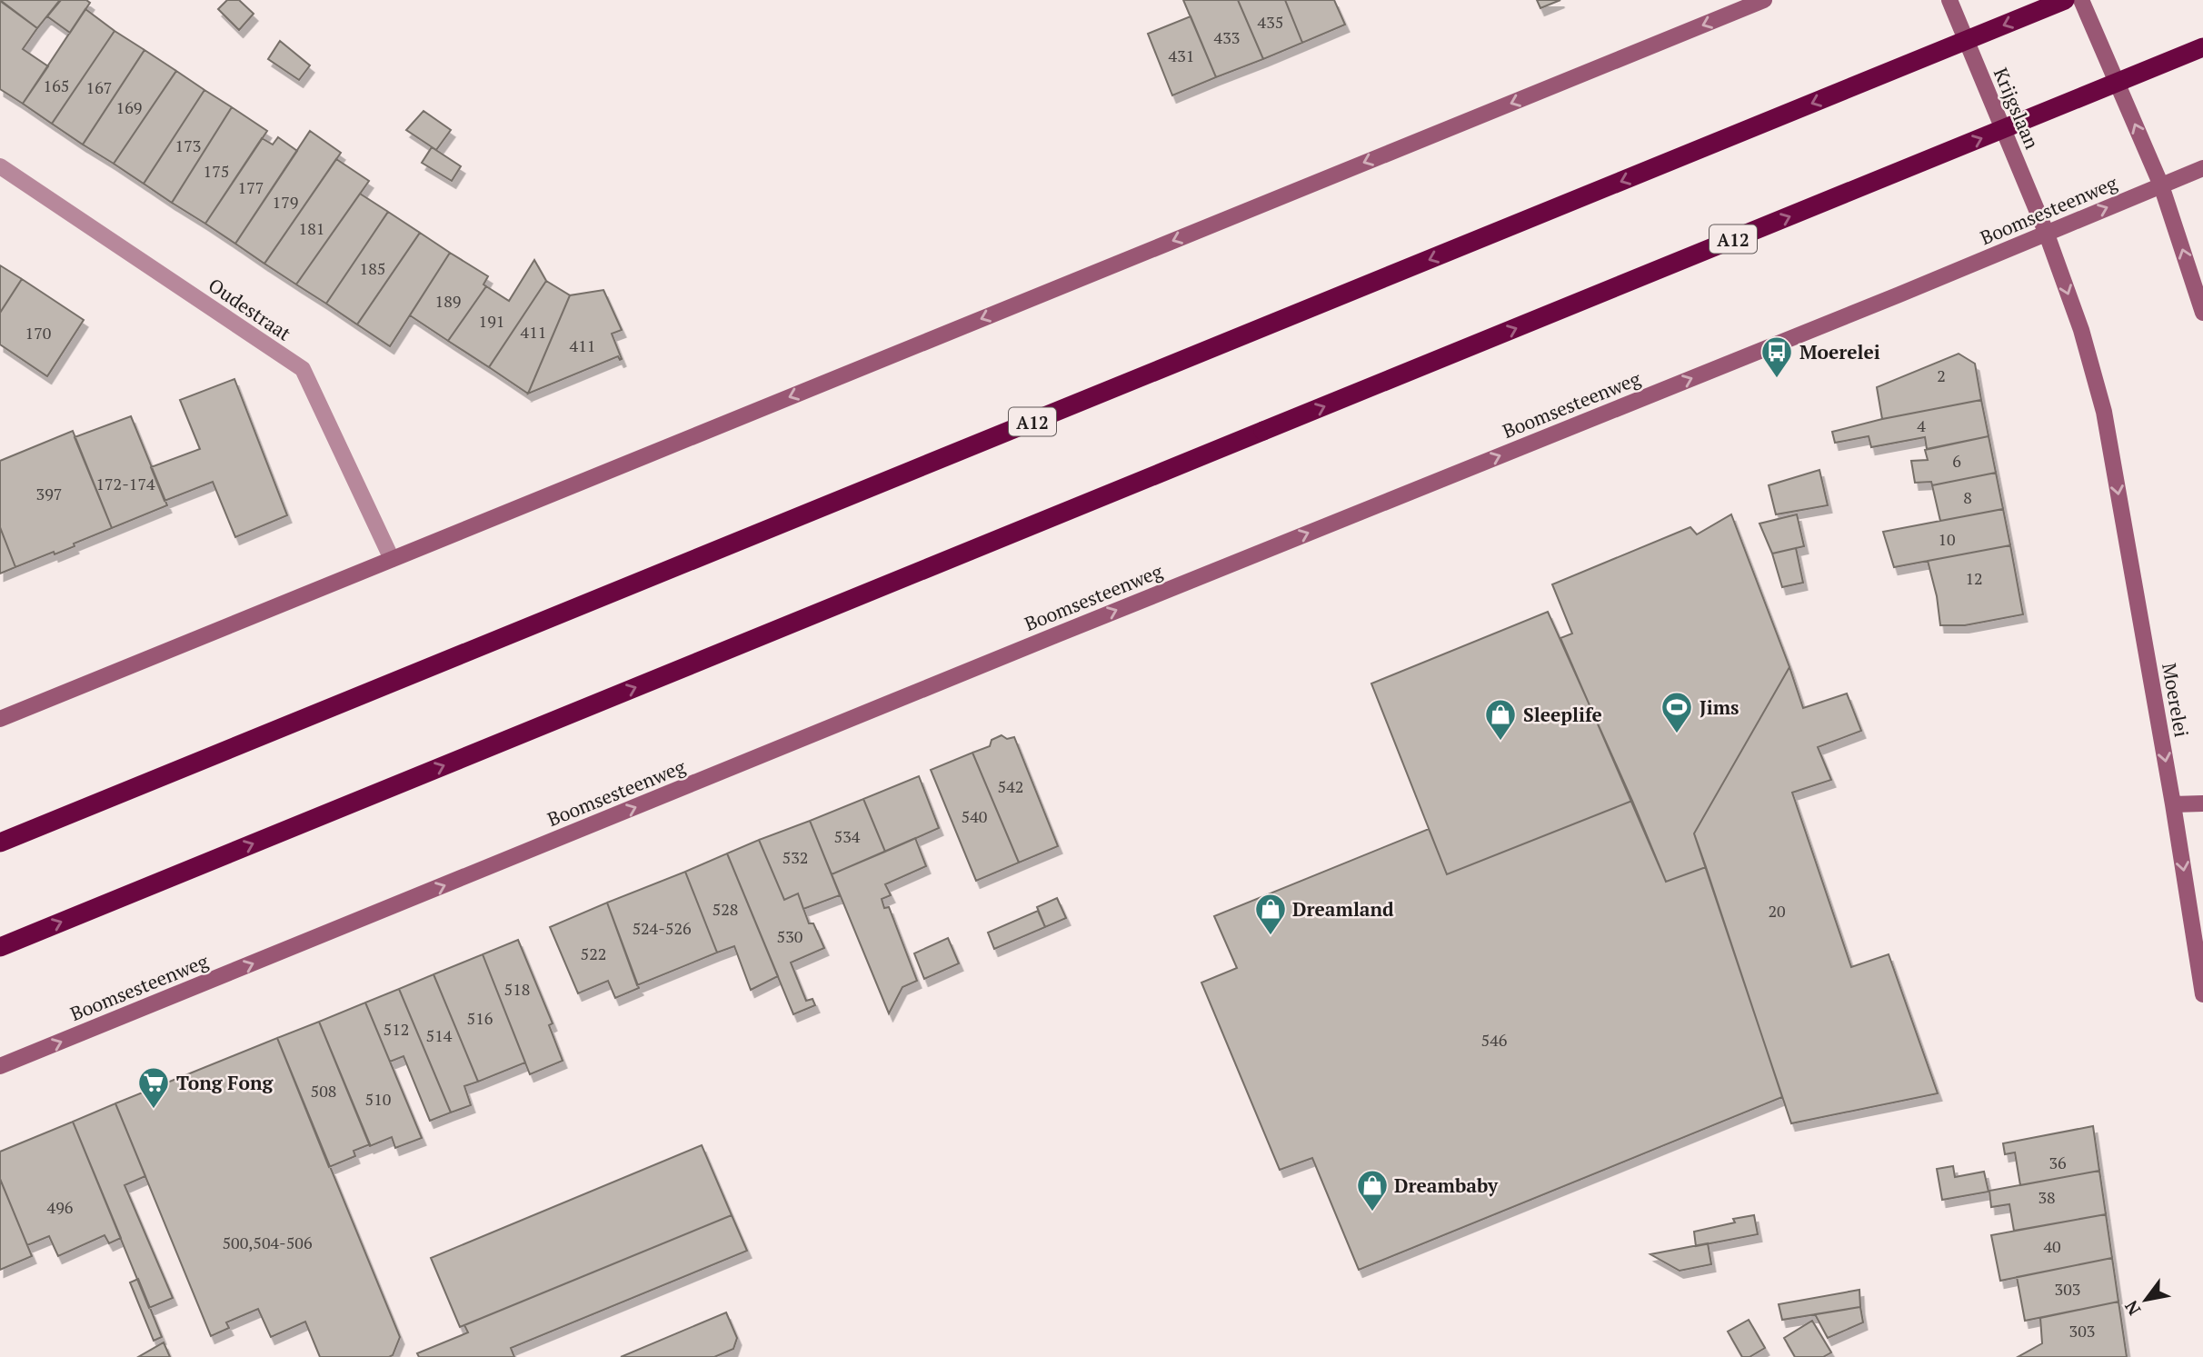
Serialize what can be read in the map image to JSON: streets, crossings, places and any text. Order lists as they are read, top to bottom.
{
  "streets": {
    "highway": ["A12"],
    "main road": ["Krijgslaan", "Boomsesteenweg", "Moerelei"],
    "street": ["Oudestraat"]
  },
  "crossings": [
    ["Krijgslaan", "Boomsesteenweg"],
    ["Krijgslaan", "Moerelei"],
    ["Boomsesteenweg", "Moerelei"]
  ],
  "one_way": ["Boomsesteenweg", "Moerelei"],
  "places": {
    "bus stop": ["Moerelei"],
    "sports": ["Jims"],
    "shop": ["Sleeplife", "Dreamland", "Dreambaby"],
    "supermarket": ["Tong Fong"]
  },
  "house_numbers": [
    "435",
    "433",
    "431",
    "165",
    "167",
    "169",
    "173",
    "175",
    "177",
    "179",
    "181",
    "185",
    "189",
    "191",
    "411",
    "170",
    "411",
    "2",
    "4",
    "6",
    "172-174",
    "397",
    "8",
    "10",
    "12",
    "542",
    "540",
    "534",
    "532",
    "528",
    "20",
    "524-526",
    "530",
    "522",
    "518",
    "516",
    "512",
    "514",
    "546",
    "508",
    "510",
    "36",
    "38",
    "496",
    "500,504-506",
    "40",
    "303",
    "303"
  ],
  "north": "bottom left"
}
